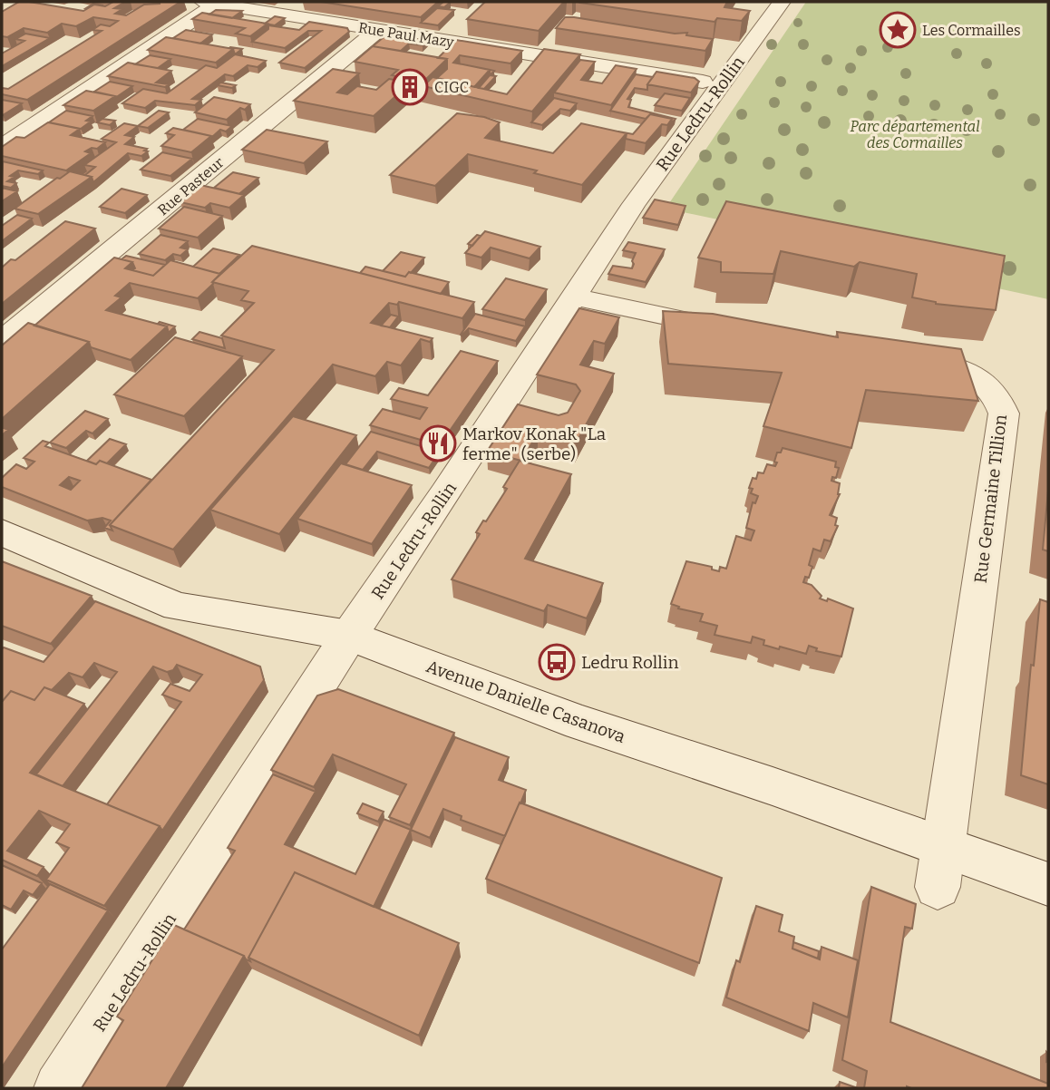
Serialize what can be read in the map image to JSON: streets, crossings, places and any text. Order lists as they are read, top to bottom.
{
  "streets": {
    "street": [
      "Rue Paul Mazy",
      "Rue Ledru-Rollin",
      "Rue Pasteur",
      "Rue Germaine Tillion",
      "Avenue Danielle Casanova"
    ]
  },
  "crossings": [
    ["Rue Paul Mazy", "Rue Ledru-Rollin"],
    ["Rue Paul Mazy", "Rue Pasteur"],
    ["Rue Ledru-Rollin", "Avenue Danielle Casanova"],
    ["Rue Germaine Tillion", "Avenue Danielle Casanova"]
  ],
  "parks": ["Parc départemental des Cormailles"],
  "places": {
    "place": ["Les Cormailles"],
    "building": ["CIGC"],
    "restaurant": ["Markov Konak \"La ferme\" (serbe)"],
    "bus stop": ["Ledru Rollin"]
  }
}
